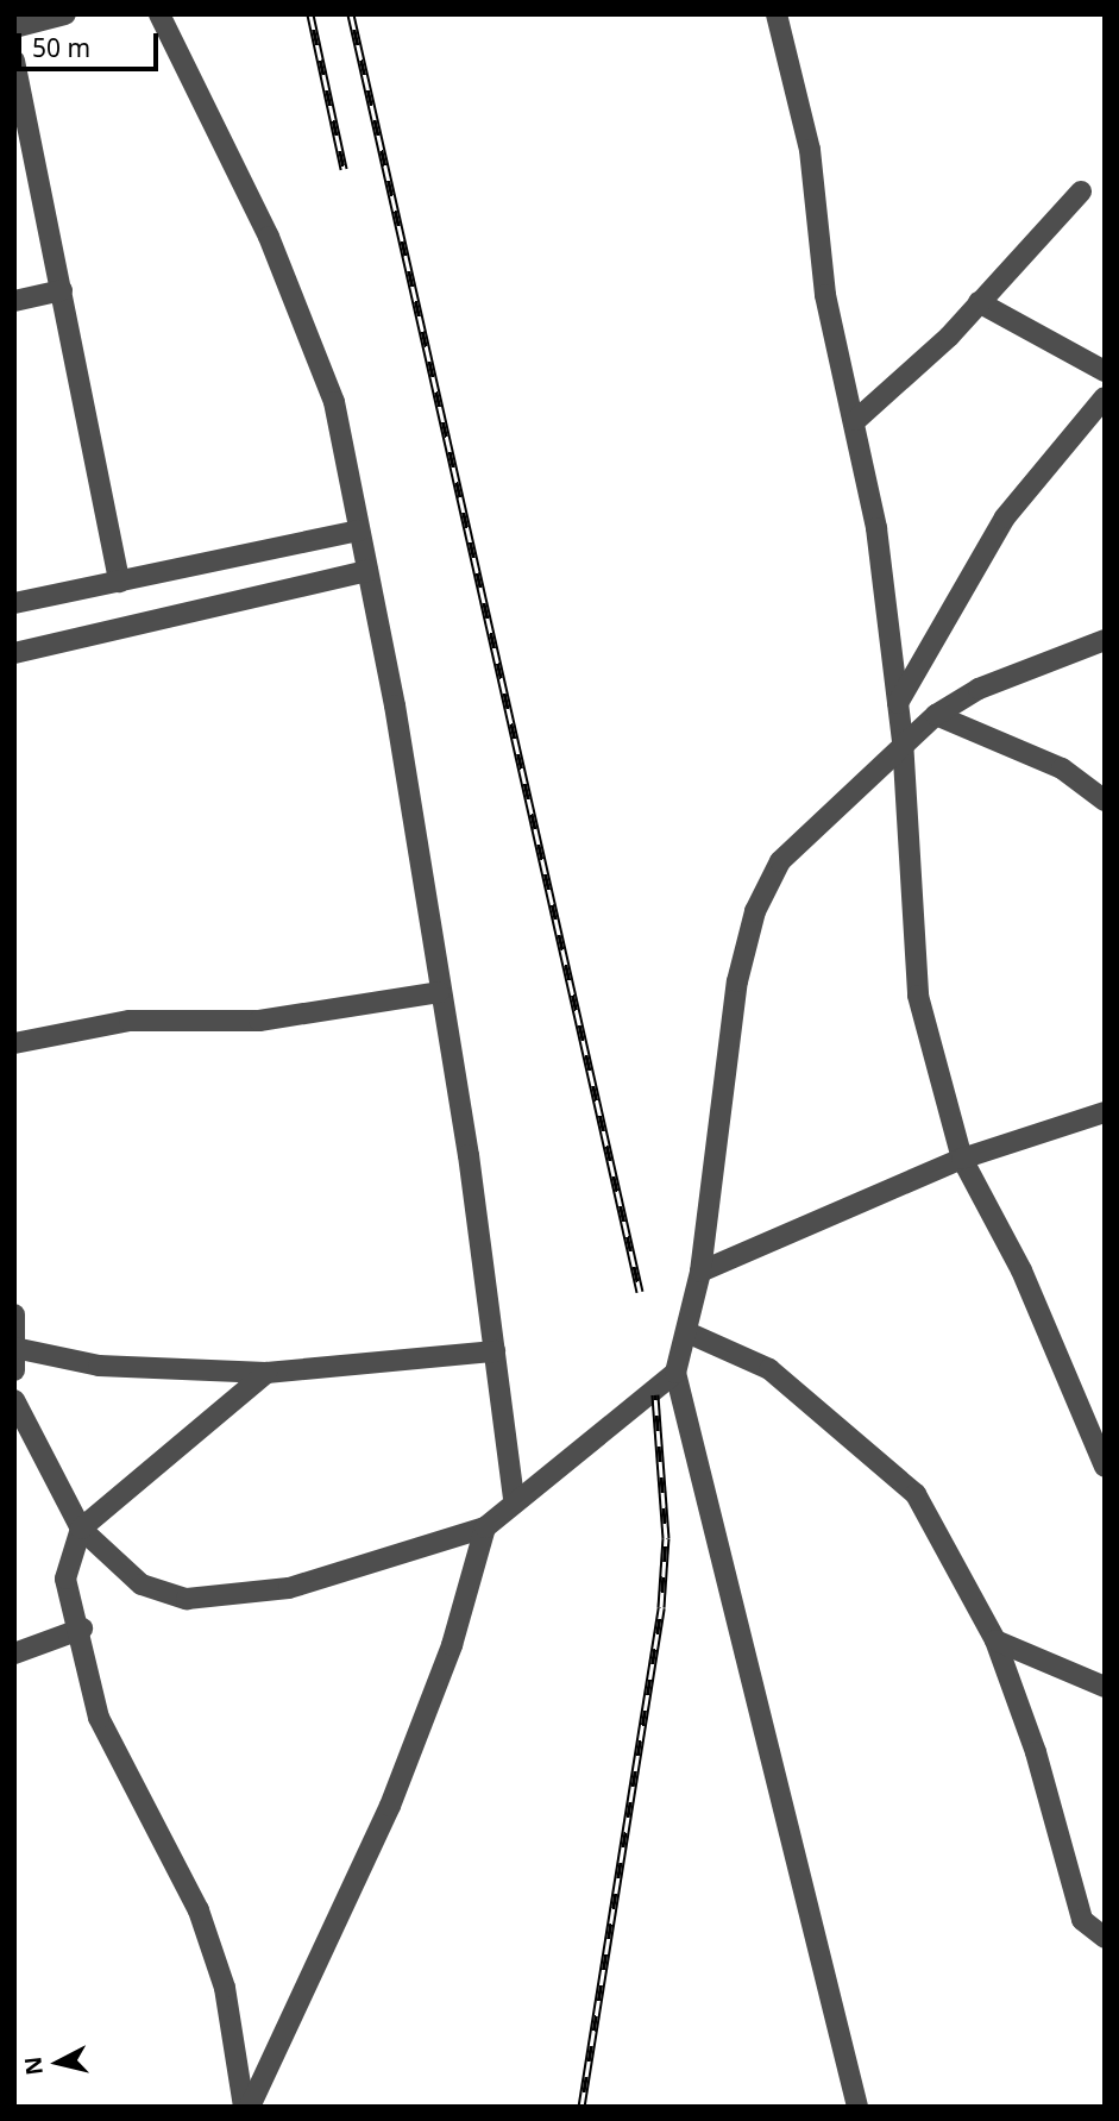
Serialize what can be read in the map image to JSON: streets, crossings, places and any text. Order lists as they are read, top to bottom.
{
  "scale_bar": "50 m",
  "north": "left"
}
